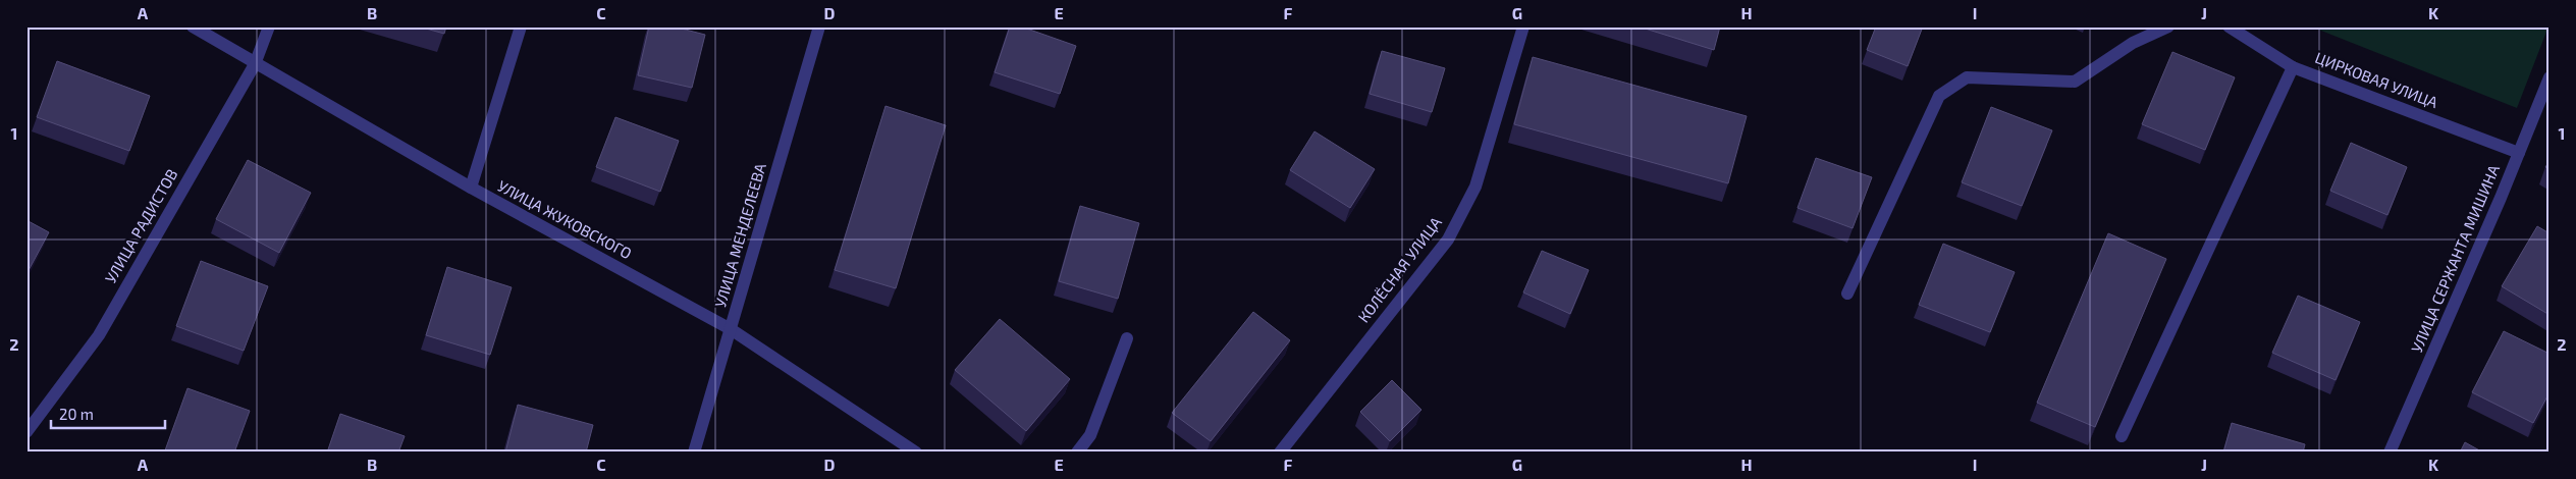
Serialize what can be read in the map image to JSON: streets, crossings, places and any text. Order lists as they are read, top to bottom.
{
  "streets": {
    "street": [
      "ЦИРКОВАЯ УЛИЦА",
      "УЛИЦА ЖУКОВСКОГО",
      "УЛИЦА РАДИСТОВ",
      "УЛИЦА МЕНДЕЛЕЕВА",
      "УЛИЦА СЕРЖАНТА МИШИНА",
      "КОЛЁСНАЯ УЛИЦА"
    ]
  },
  "crossings": [
    ["ЦИРКОВАЯ УЛИЦА", "УЛИЦА СЕРЖАНТА МИШИНА"],
    ["УЛИЦА ЖУКОВСКОГО", "УЛИЦА РАДИСТОВ"],
    ["УЛИЦА ЖУКОВСКОГО", "УЛИЦА МЕНДЕЛЕЕВА"]
  ],
  "scale_bar": "20 m",
  "grid": {
    "columns": [
      "A",
      "B",
      "C",
      "D",
      "E",
      "F",
      "G",
      "H",
      "I",
      "J",
      "K"
    ],
    "rows": ["1", "2"]
  }
}
